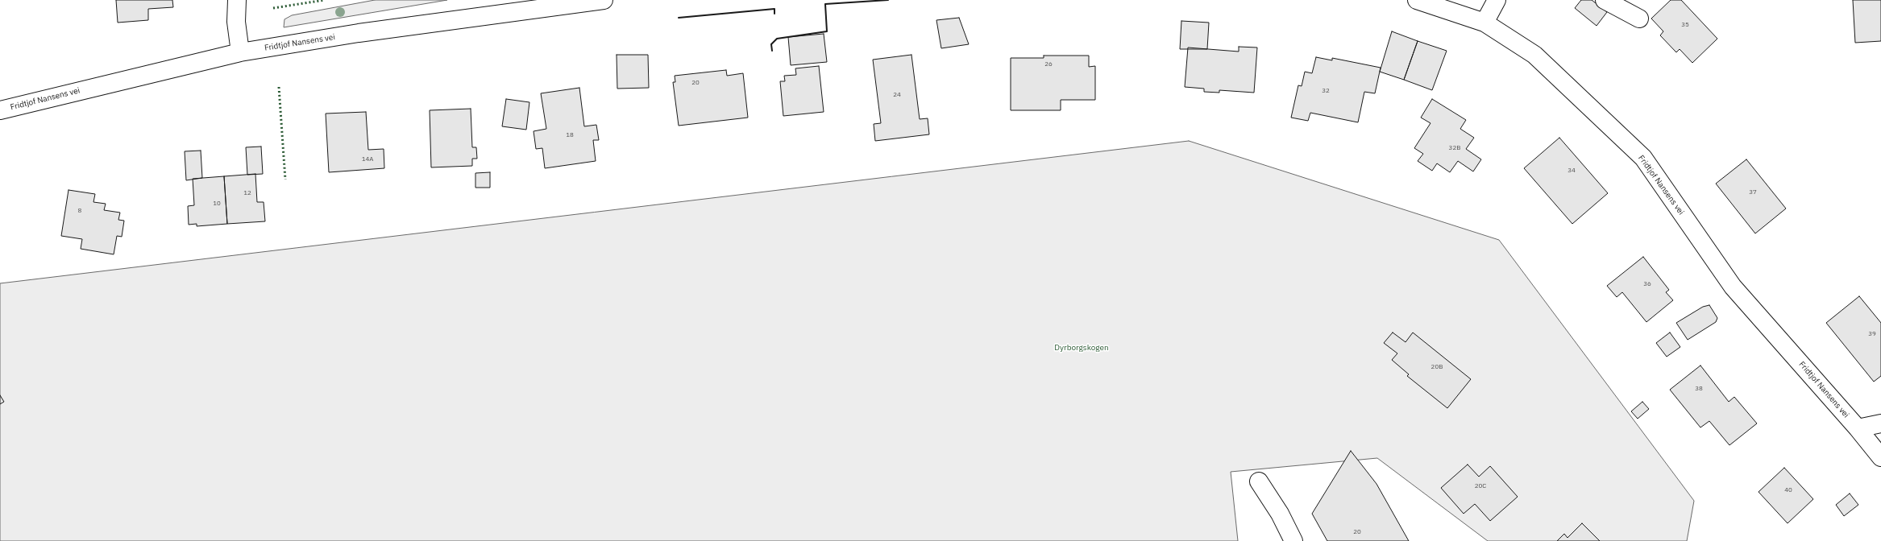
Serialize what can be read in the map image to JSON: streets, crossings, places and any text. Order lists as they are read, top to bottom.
{
  "streets": {
    "street": ["Fridtjof Nansens vei"]
  },
  "parks": ["Dyrborgskogen"],
  "house_numbers": [
    "35",
    "26",
    "20",
    "32",
    "24",
    "18",
    "32B",
    "14A",
    "34",
    "37",
    "12",
    "10",
    "8",
    "36",
    "39",
    "20B",
    "38",
    "20C",
    "40",
    "20"
  ]
}
